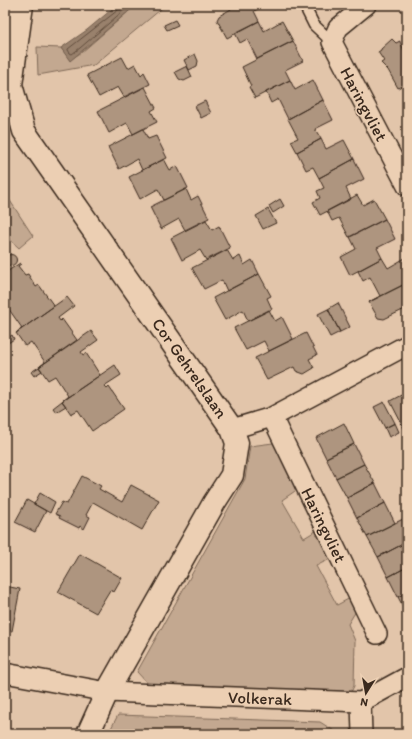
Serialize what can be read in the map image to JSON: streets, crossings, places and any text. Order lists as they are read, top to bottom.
{
  "streets": {
    "street": ["Haringvliet", "Cor Gehrelslaan", "Volkerak"]
  },
  "crossings": [
    ["Cor Gehrelslaan", "Volkerak"]
  ],
  "north": "bottom"
}
